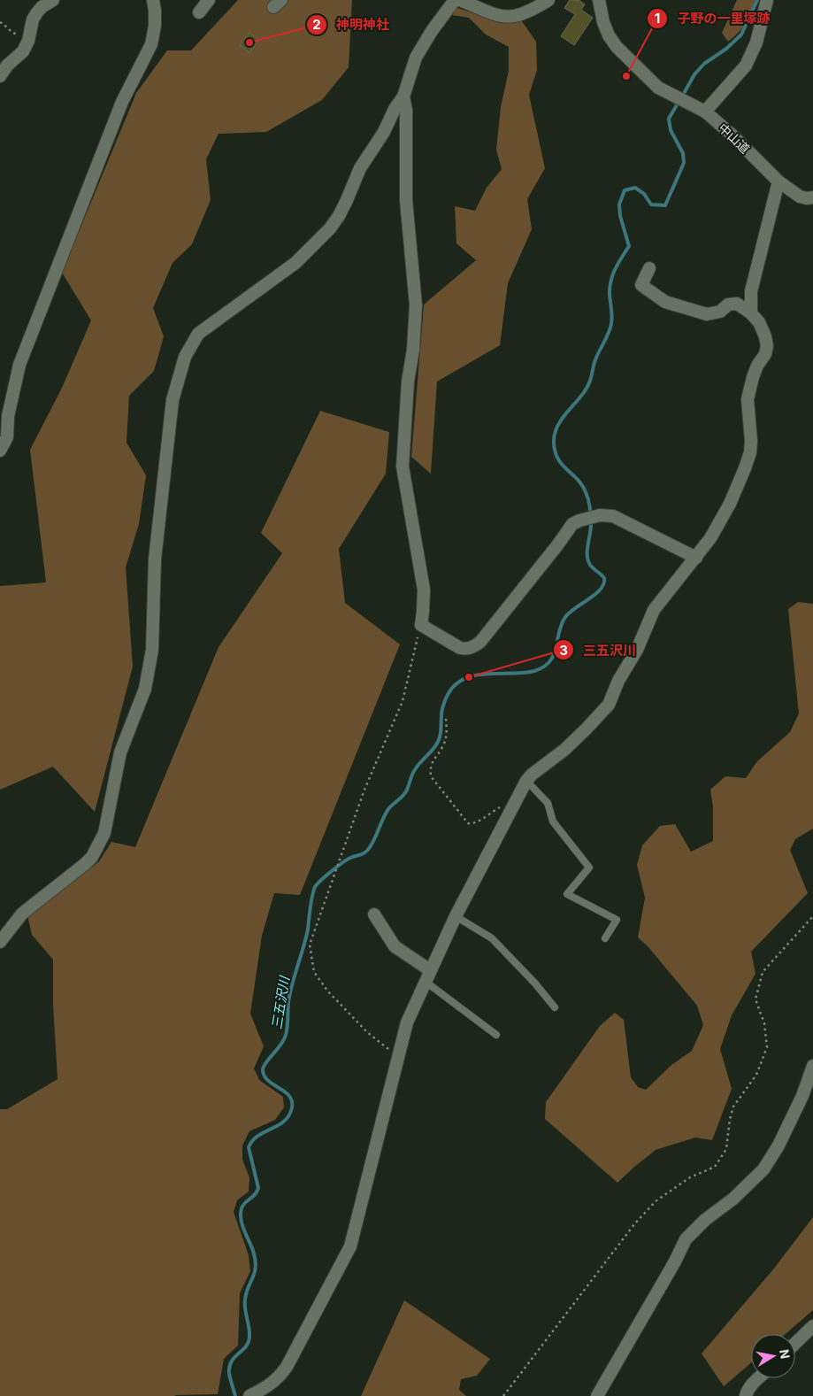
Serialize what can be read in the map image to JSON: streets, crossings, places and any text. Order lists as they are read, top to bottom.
{
  "streets": {
    "street": ["中山道"]
  },
  "water": ["三五沢川"],
  "places": ["神明神社", "子野の一里塚跡", "三五沢川"],
  "north": "right"
}
